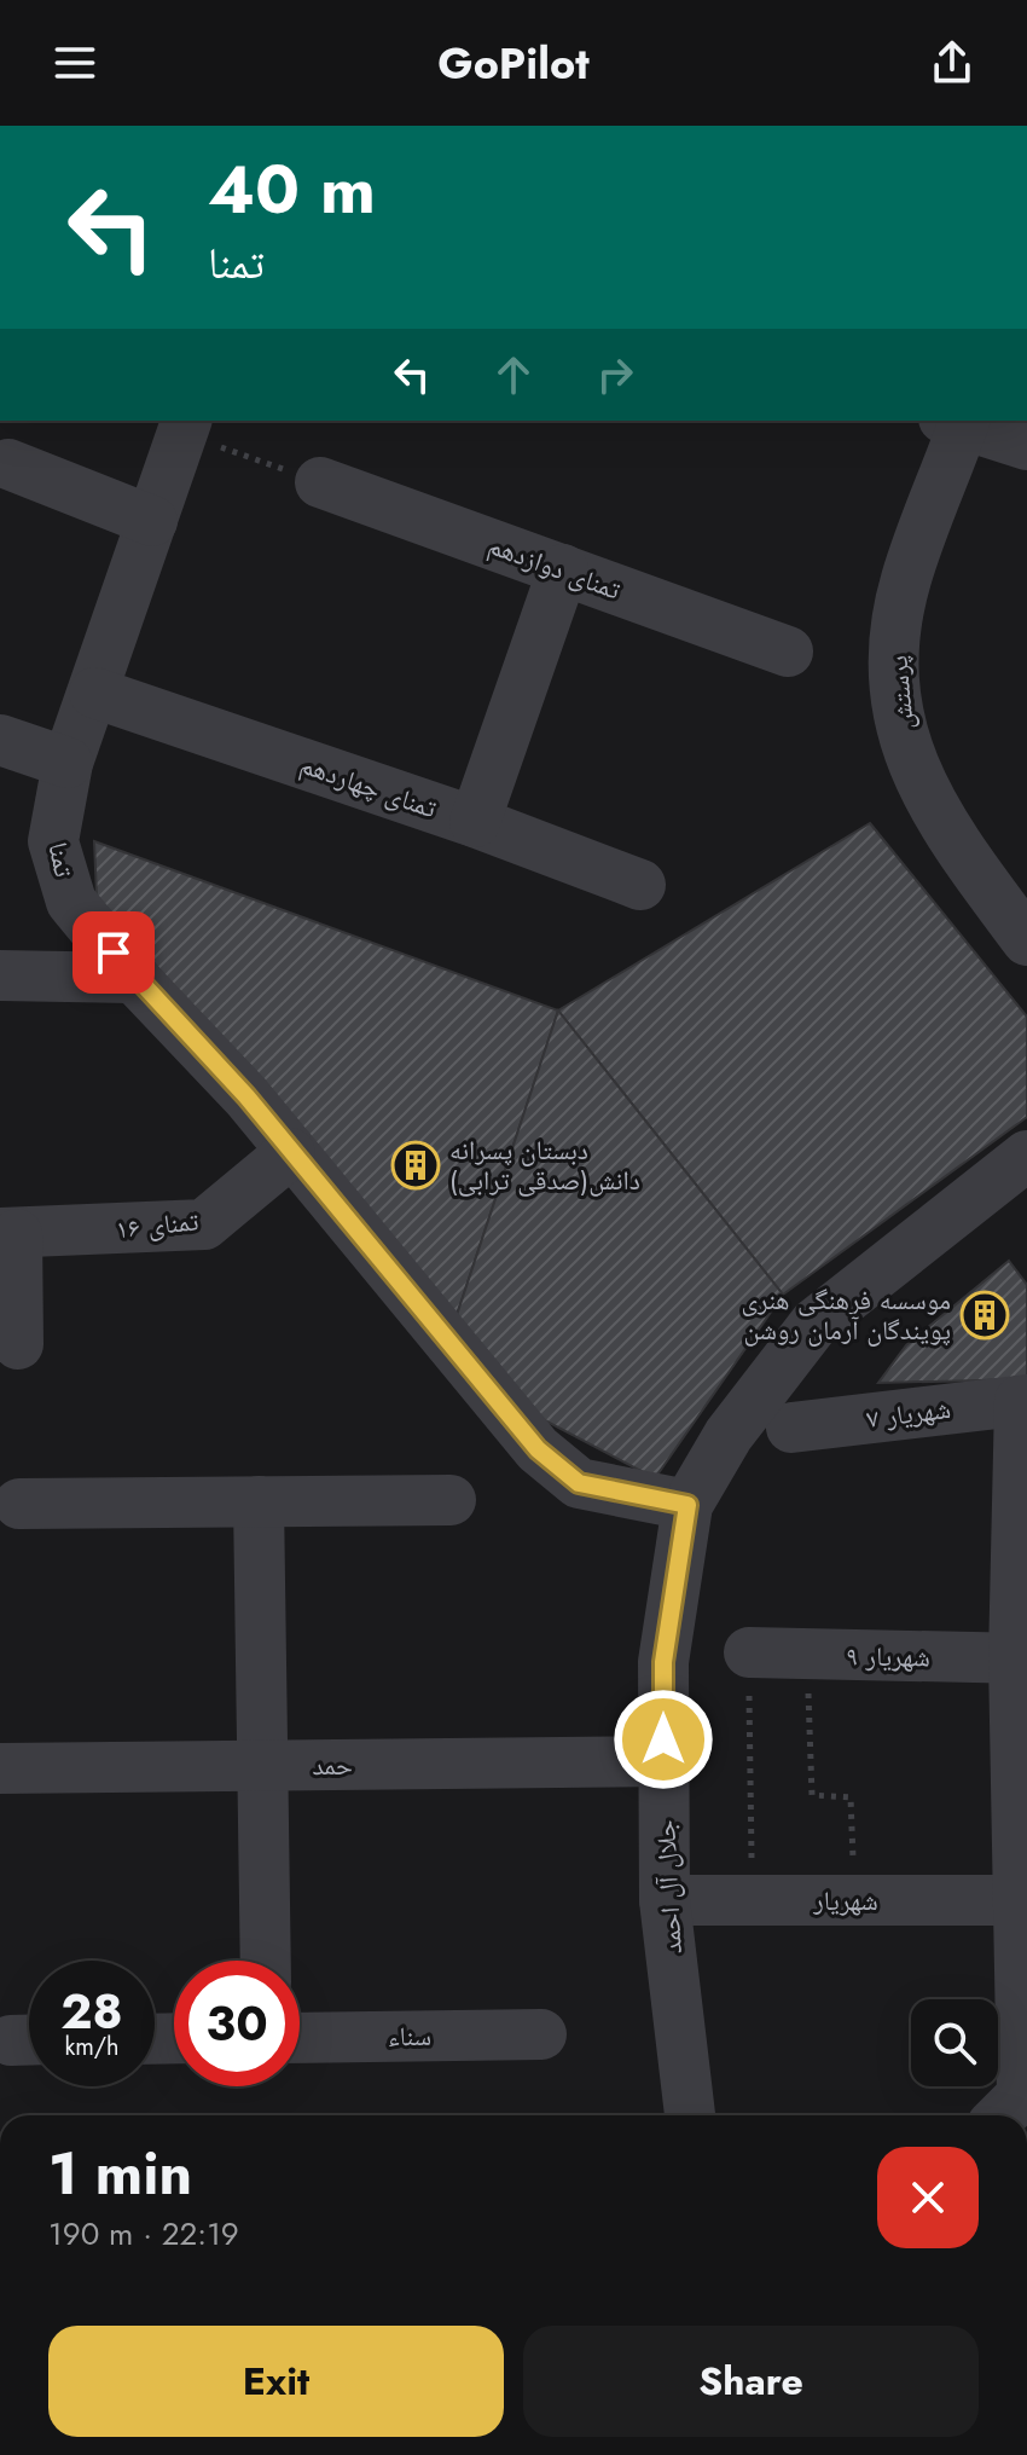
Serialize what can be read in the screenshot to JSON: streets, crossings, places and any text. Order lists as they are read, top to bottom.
{
  "streets": {
    "street": [
      "تمنای دوازدهم",
      "پرستش",
      "تمنای چهاردهم",
      "تمنا",
      "تمنای ۱۶",
      "شهریار ۷",
      "شهریار ۹",
      "حمد",
      "جلال آل احمد",
      "شهریار",
      "سناء"
    ]
  },
  "crossings": [
    ["تمنای چهاردهم", "تمنا"],
    ["تمنا", "تمنای ۱۶"],
    ["تمنا", "جلال آل احمد"],
    ["حمد", "جلال آل احمد"],
    ["جلال آل احمد", "شهریار"]
  ],
  "places": {
    "building": ["دبستان پسرانه دانش(صدقی ترابی)", "موسسه فرهنگی هنری پویندگان آرمان روشن"]
  },
  "page": {
    "header": "GoPilot",
    "turn": ["40 m", "تمنا"],
    "speed": "28 km/h",
    "limit": "30",
    "heading": ["1 min", "190 m · 22:19"],
    "buttons": ["Exit", "Share"]
  }
}
